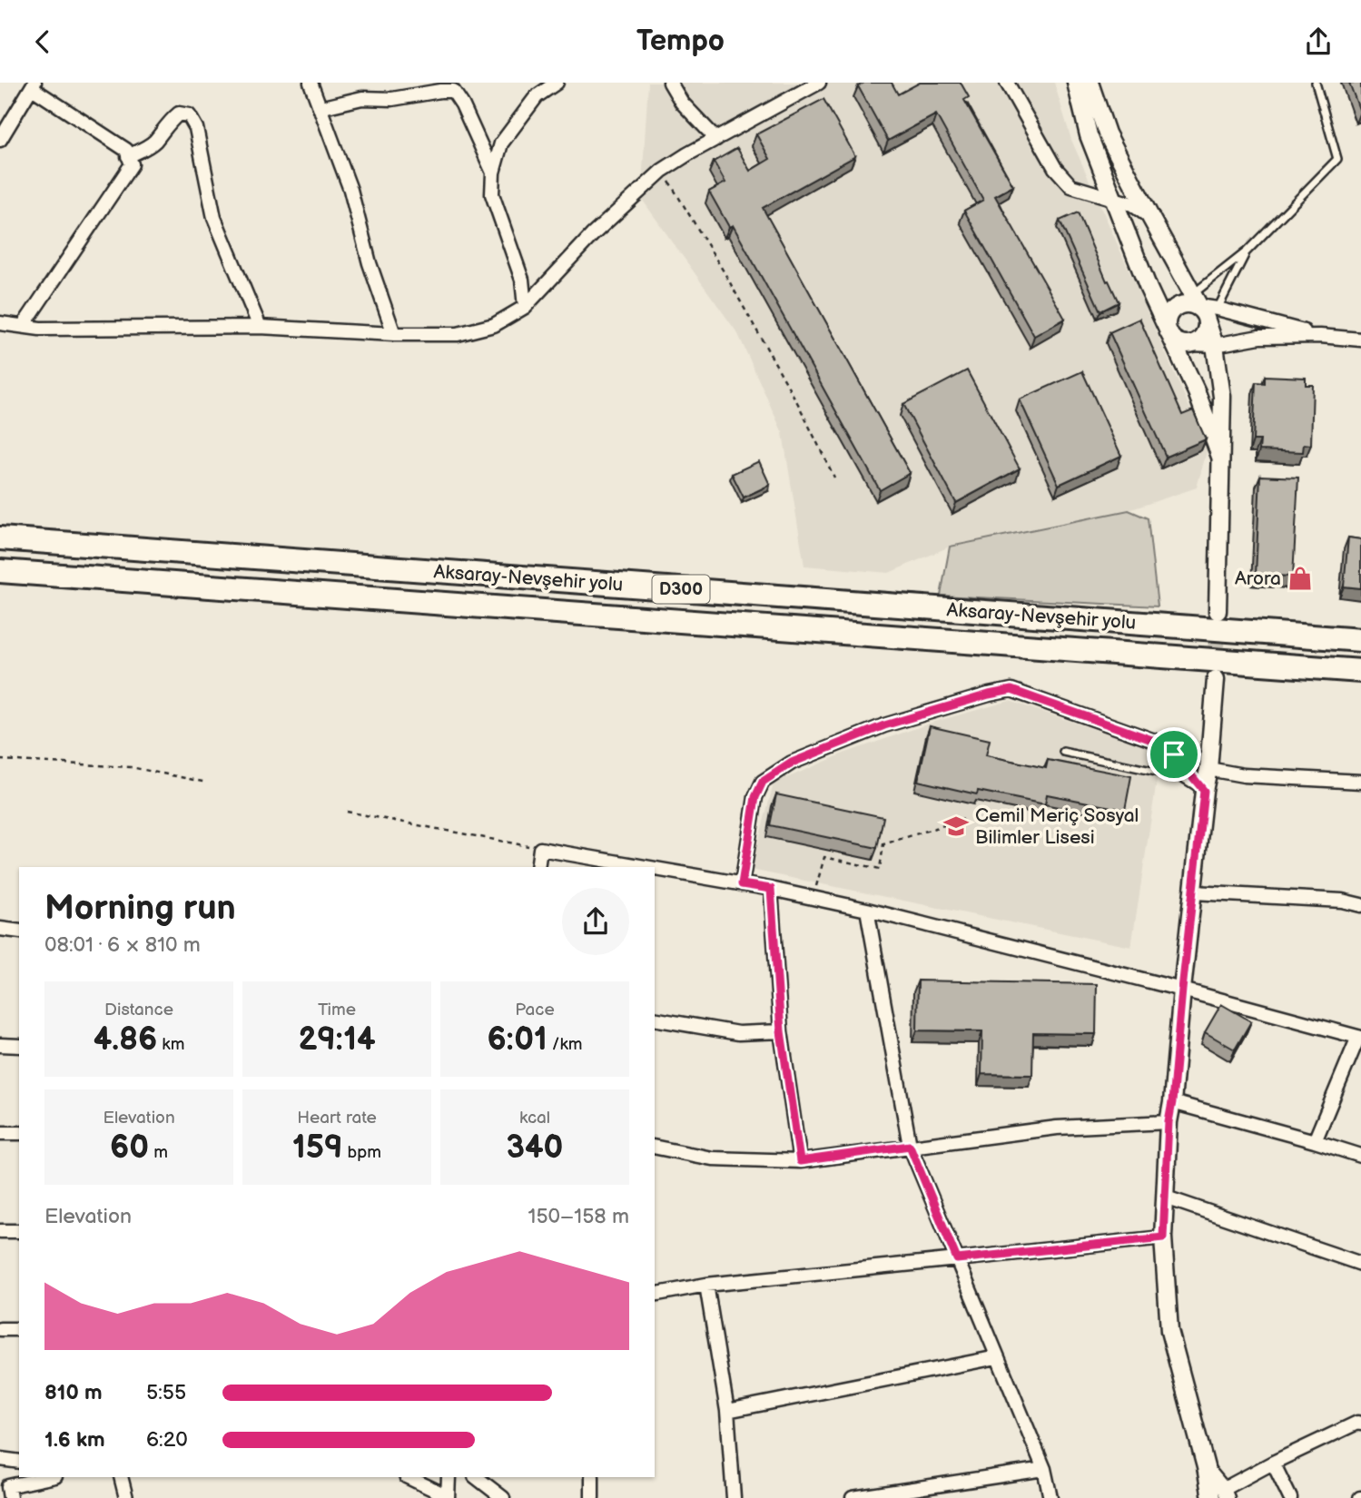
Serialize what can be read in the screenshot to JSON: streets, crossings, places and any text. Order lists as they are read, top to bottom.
{
  "streets": {
    "highway": ["Aksaray-Nevşehir yolu", "D300"]
  },
  "places": {
    "shop": ["Arora"],
    "school or university": ["Cemil Meriç Sosyal Bilimler Lisesi"]
  },
  "page": {
    "header": "Tempo",
    "heading": ["Morning run", "08:01 · 6 × 810 m"],
    "stats": [
      ["Distance", "4.86 km"],
      ["Time", "29:14"],
      ["Pace", "6:01 /km"],
      ["Elevation", "60 m"],
      ["Heart rate", "159 bpm"],
      ["kcal", "340"]
    ],
    "chart": ["Elevation", "150–158 m"],
    "list": [
      {
        "name": "810 m",
        "note": "5:55"
      },
      {
        "name": "1.6 km",
        "note": "6:20"
      }
    ]
  }
}
